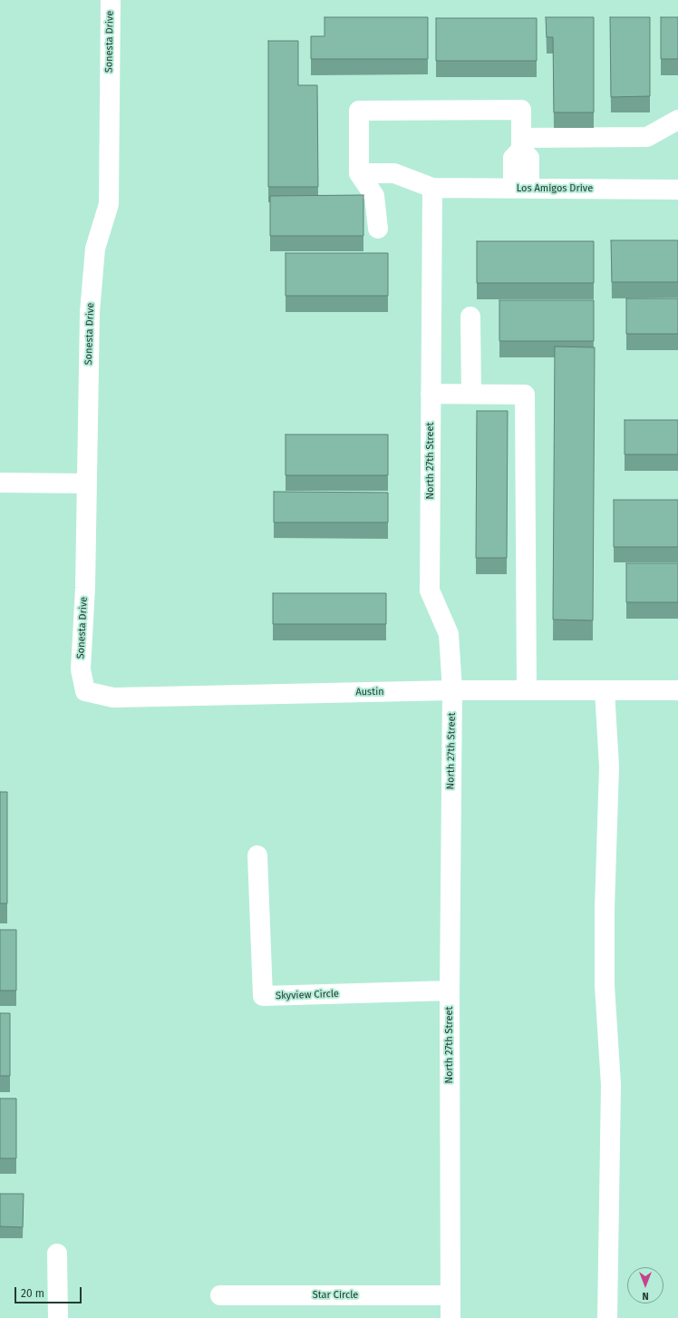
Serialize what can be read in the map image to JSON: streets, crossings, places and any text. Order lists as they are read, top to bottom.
{
  "streets": {
    "street": [
      "Sonesta Drive",
      "Los Amigos Drive",
      "North 27th Street",
      "Austin",
      "Skyview Circle",
      "Star Circle"
    ]
  },
  "crossings": [
    ["Sonesta Drive", "Austin"],
    ["Los Amigos Drive", "North 27th Street"],
    ["North 27th Street", "Austin"],
    ["North 27th Street", "Skyview Circle"],
    ["North 27th Street", "Star Circle"]
  ],
  "scale_bar": "20 m",
  "north": "bottom"
}
